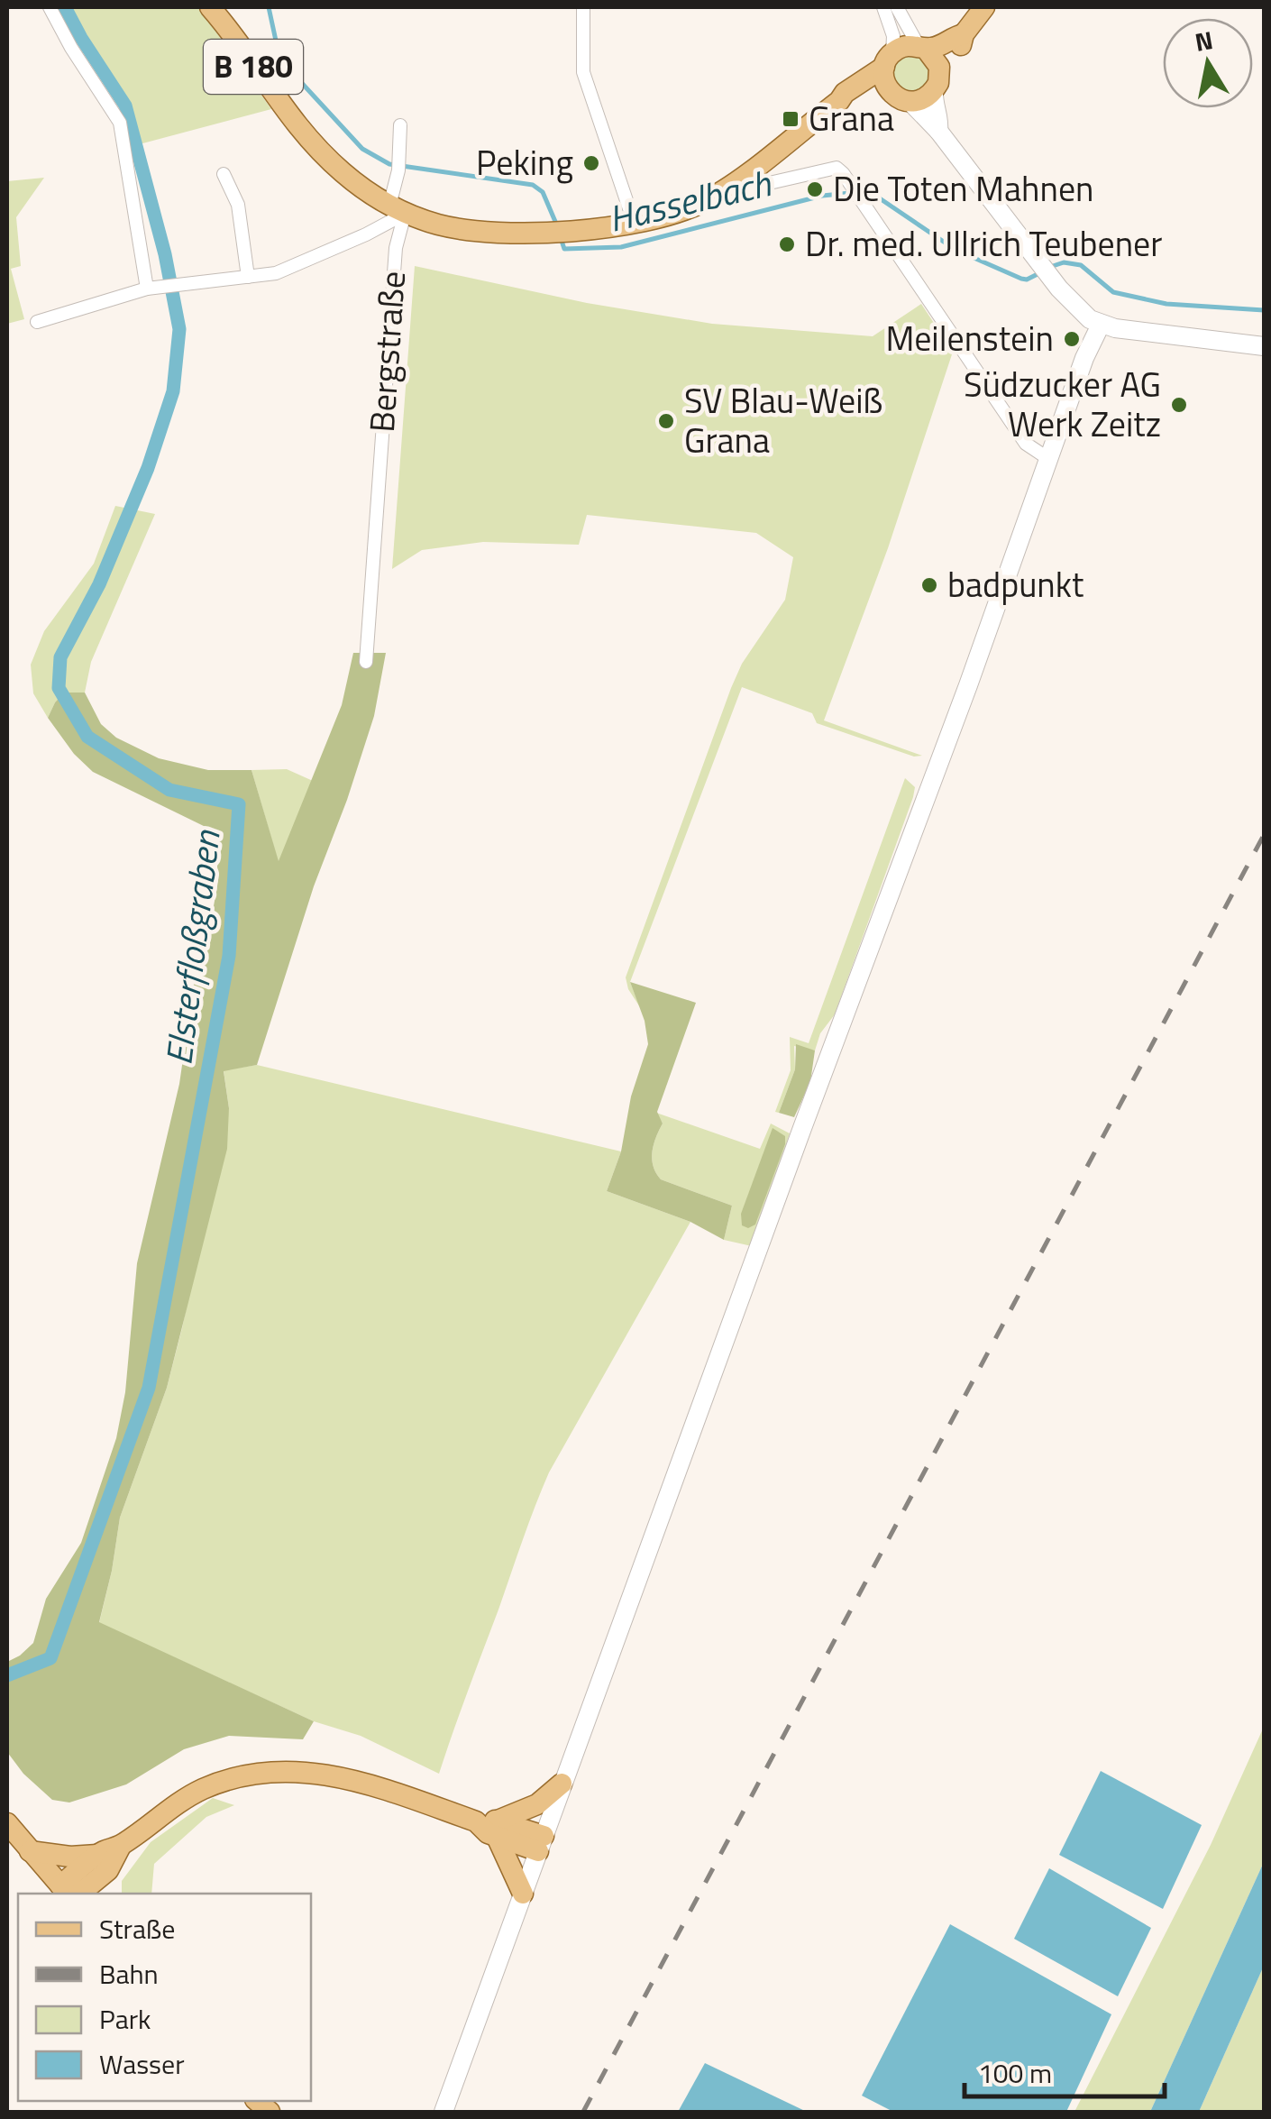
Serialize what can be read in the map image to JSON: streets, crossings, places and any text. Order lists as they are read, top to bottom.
{
  "streets": {
    "main road": ["B 180"],
    "street": ["Bergstraße"]
  },
  "crossings": [
    ["B 180", "Bergstraße"]
  ],
  "water": ["Hasselbach", "Elsterfloßgraben"],
  "places": {
    "transit": ["Grana"],
    "other": [
      "Peking",
      "Die Toten Mahnen",
      "Dr. med. Ullrich Teubener",
      "Meilenstein",
      "Südzucker AG Werk Zeitz",
      "SV Blau-Weiß Grana",
      "badpunkt"
    ]
  },
  "legend": [
    "Straße",
    "Bahn",
    "Park",
    "Wasser"
  ],
  "scale_bar": "100 m",
  "north": "top"
}
